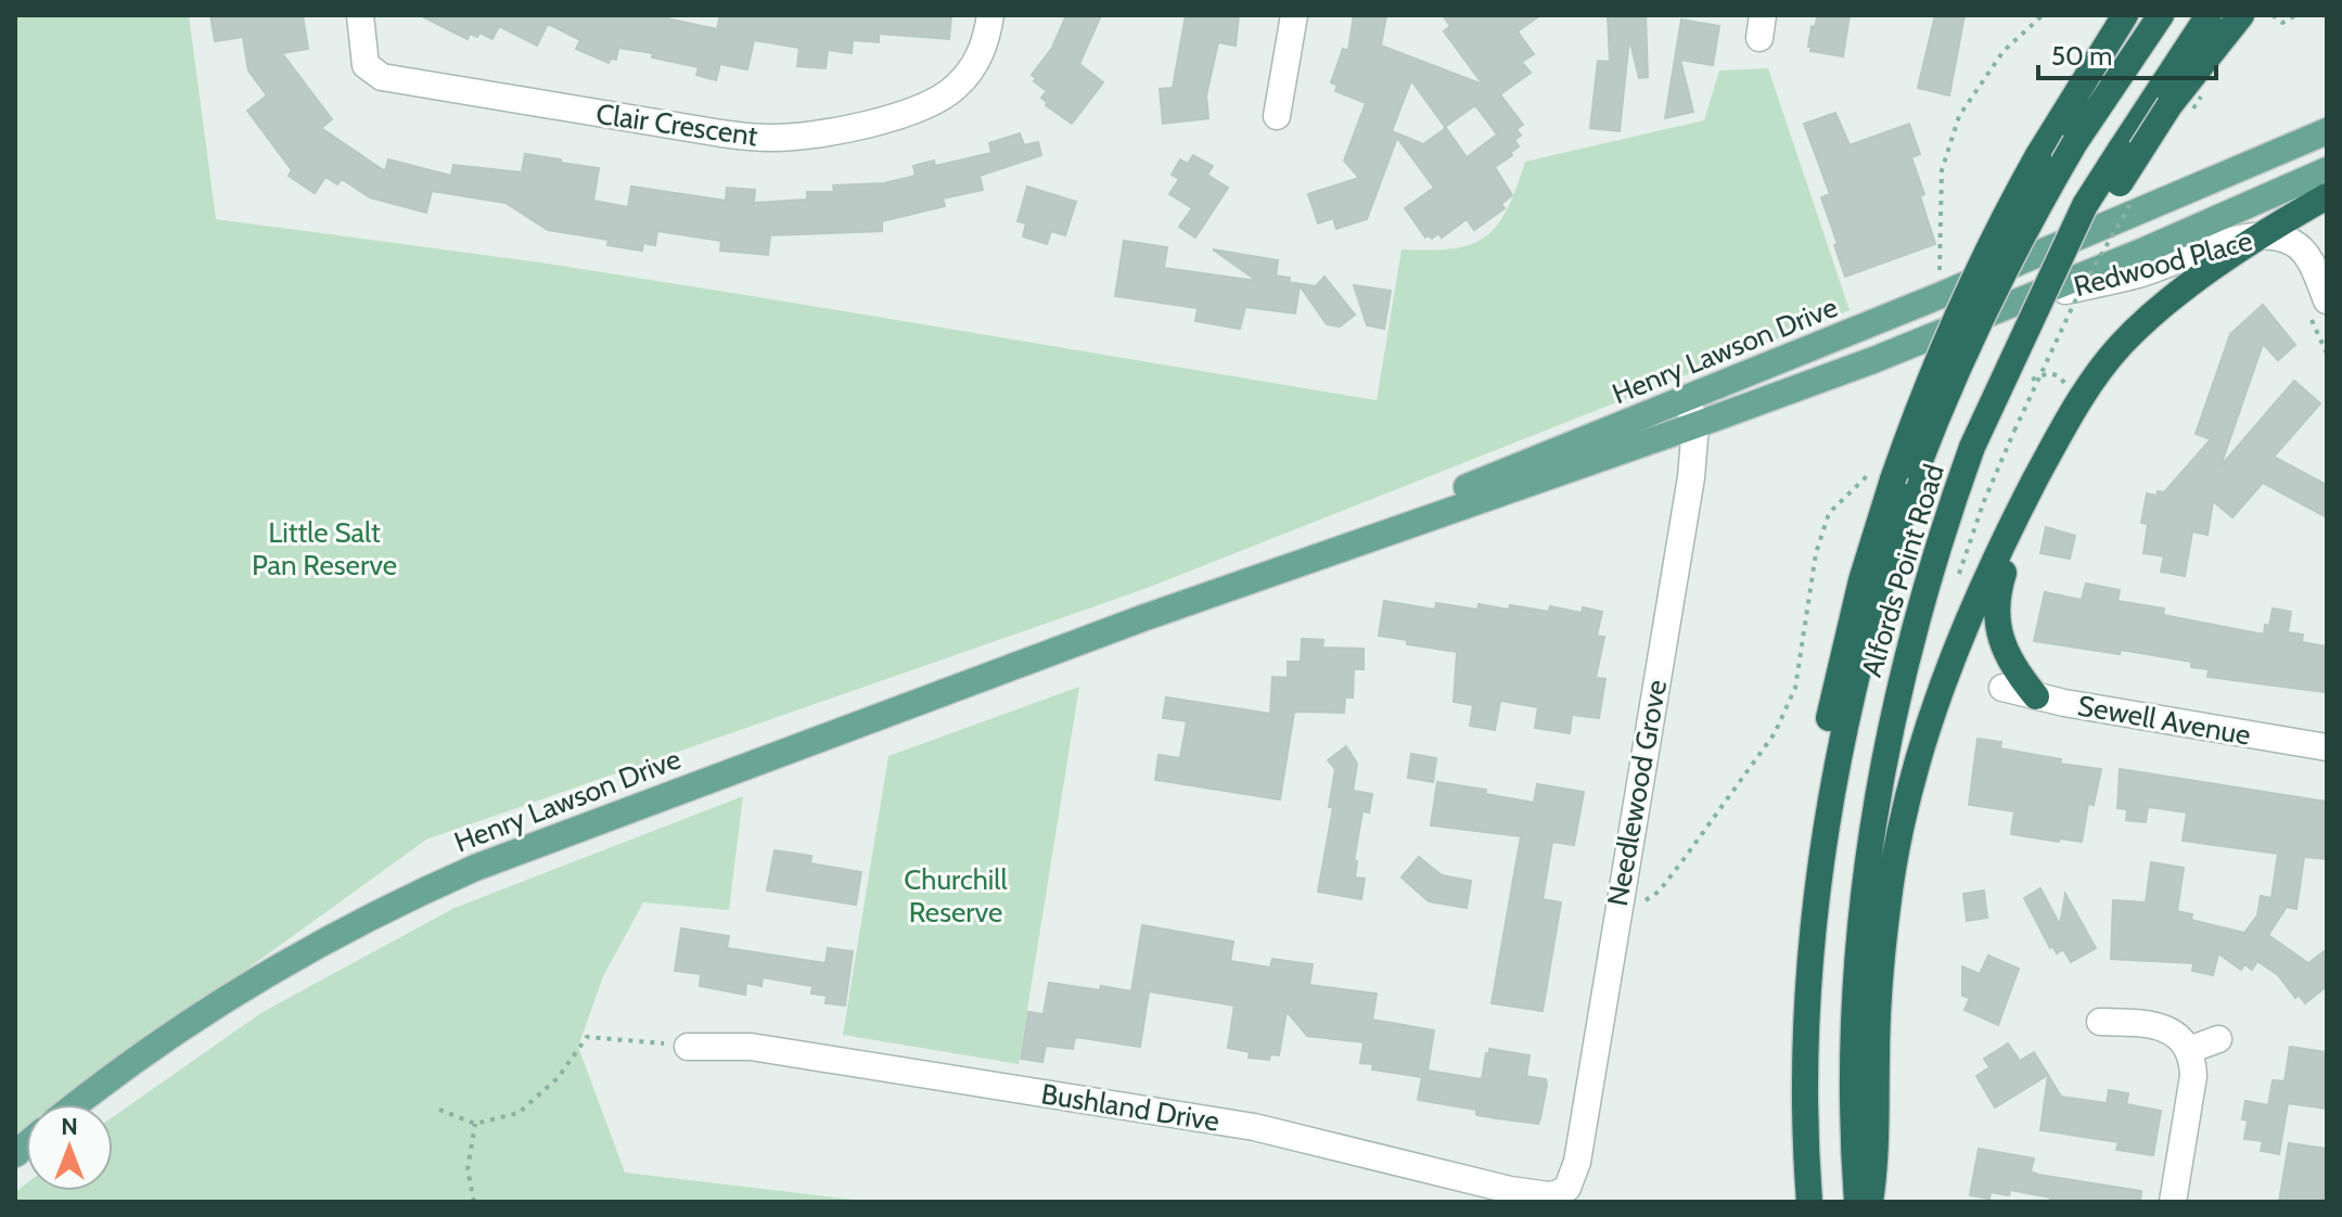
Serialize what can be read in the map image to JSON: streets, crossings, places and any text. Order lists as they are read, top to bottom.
{
  "streets": {
    "highway": ["Alfords Point Road"],
    "main road": ["Henry Lawson Drive"],
    "street": [
      "Clair Crescent",
      "Redwood Place",
      "Sewell Avenue",
      "Needlewood Grove",
      "Bushland Drive"
    ]
  },
  "crossings": [
    ["Redwood Place", "Henry Lawson Drive"],
    ["Henry Lawson Drive", "Needlewood Grove"],
    ["Needlewood Grove", "Bushland Drive"]
  ],
  "parks": ["Little Salt Pan Reserve", "Churchill Reserve"],
  "scale_bar": "50 m",
  "north": "top"
}
